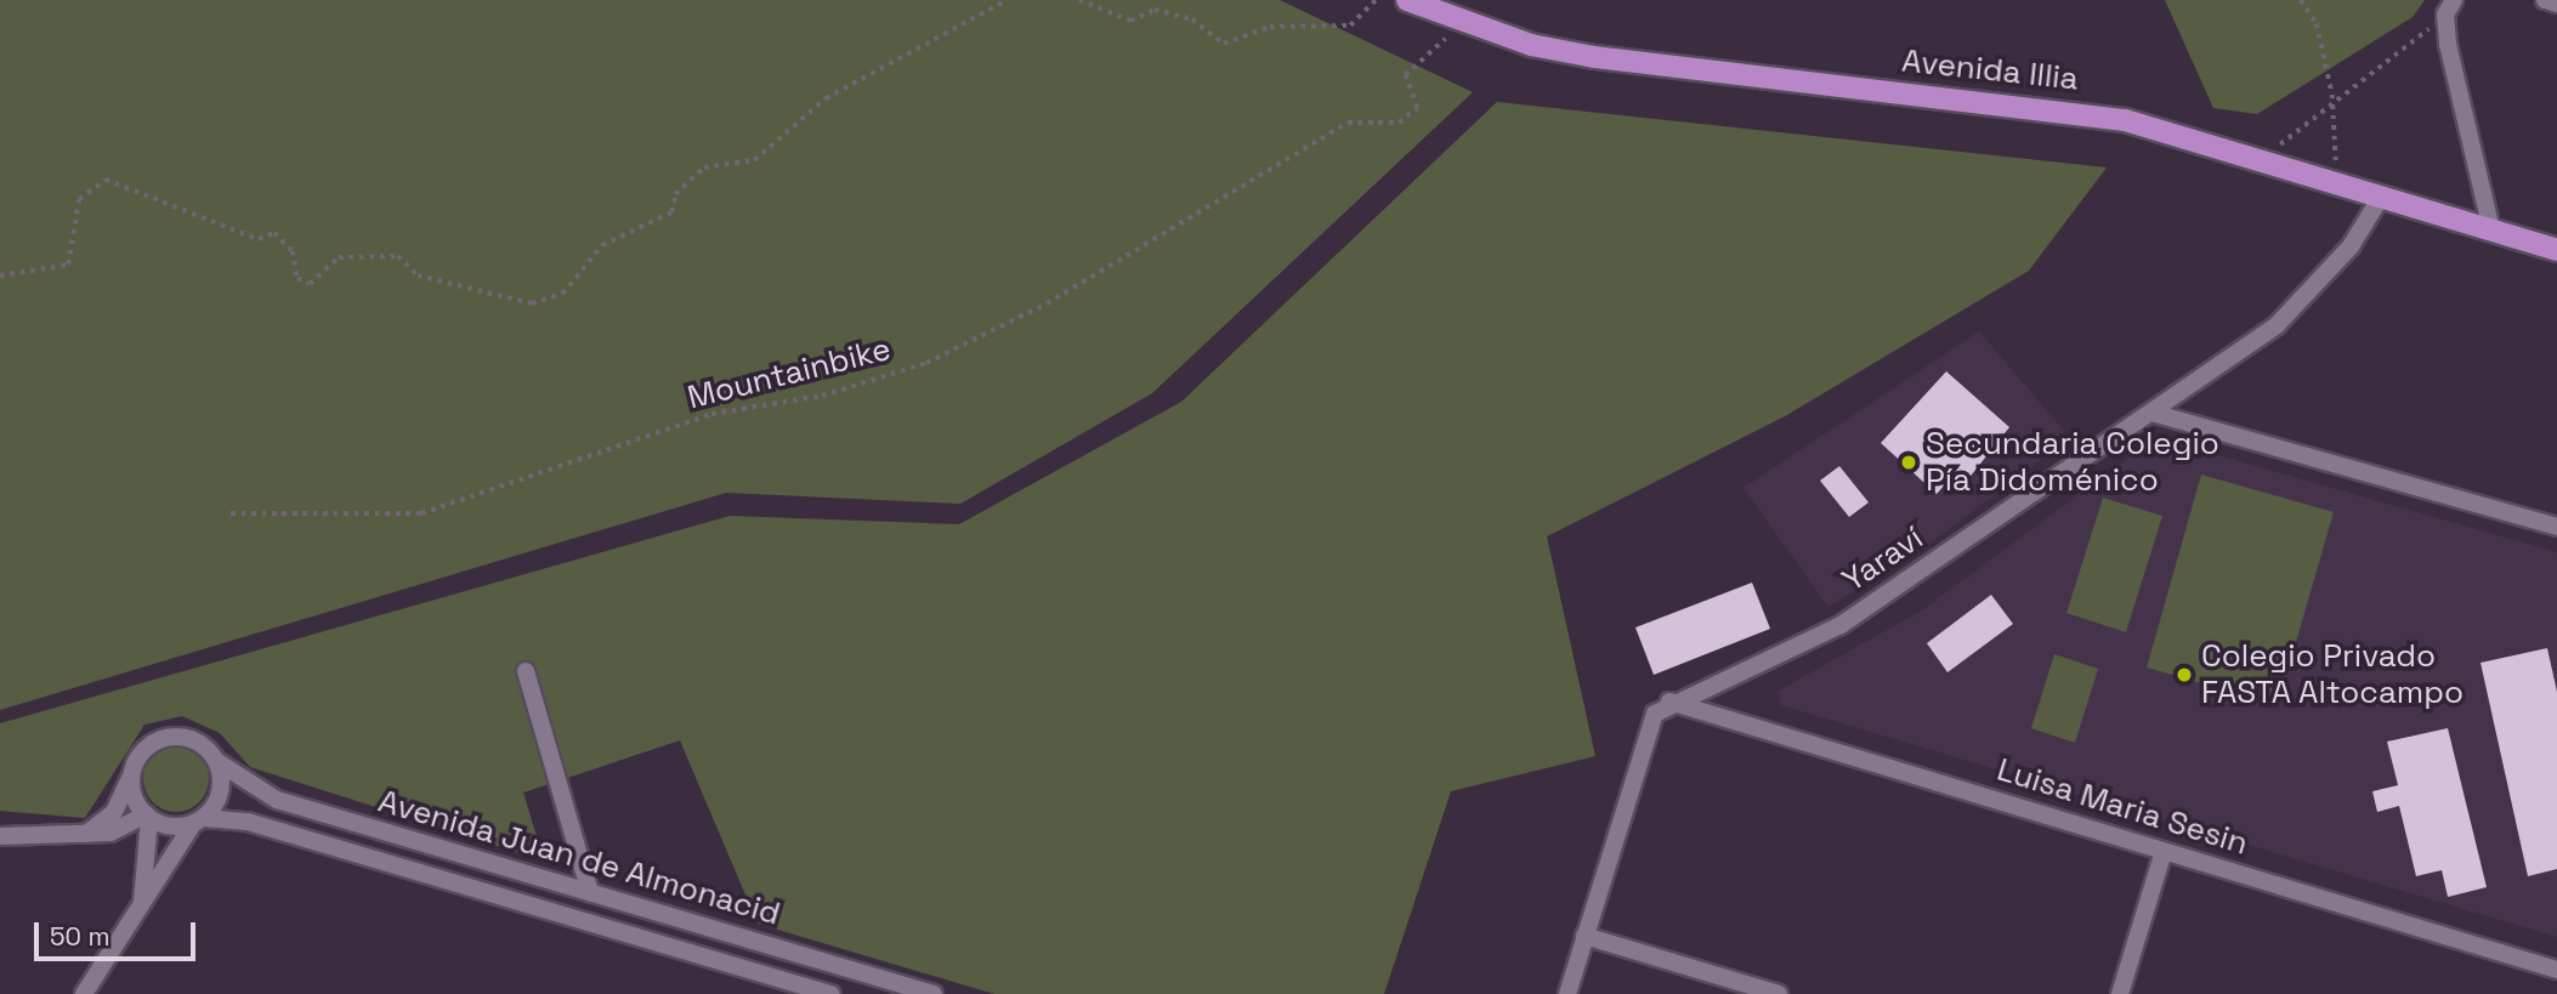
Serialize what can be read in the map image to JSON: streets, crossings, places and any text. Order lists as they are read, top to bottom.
{
  "streets": {
    "main road": ["Avenida Illia"],
    "street": ["Yaraví", "Luisa Maria Sesin", "Avenida Juan de Almonacid"],
    "path": ["Mountainbike"]
  },
  "crossings": [
    ["Avenida Illia", "Yaraví"],
    ["Yaraví", "Luisa Maria Sesin"]
  ],
  "places": ["Secundaria Colegio Pía Didoménico", "Colegio Privado FASTA Altocampo"],
  "scale_bar": "50 m"
}
